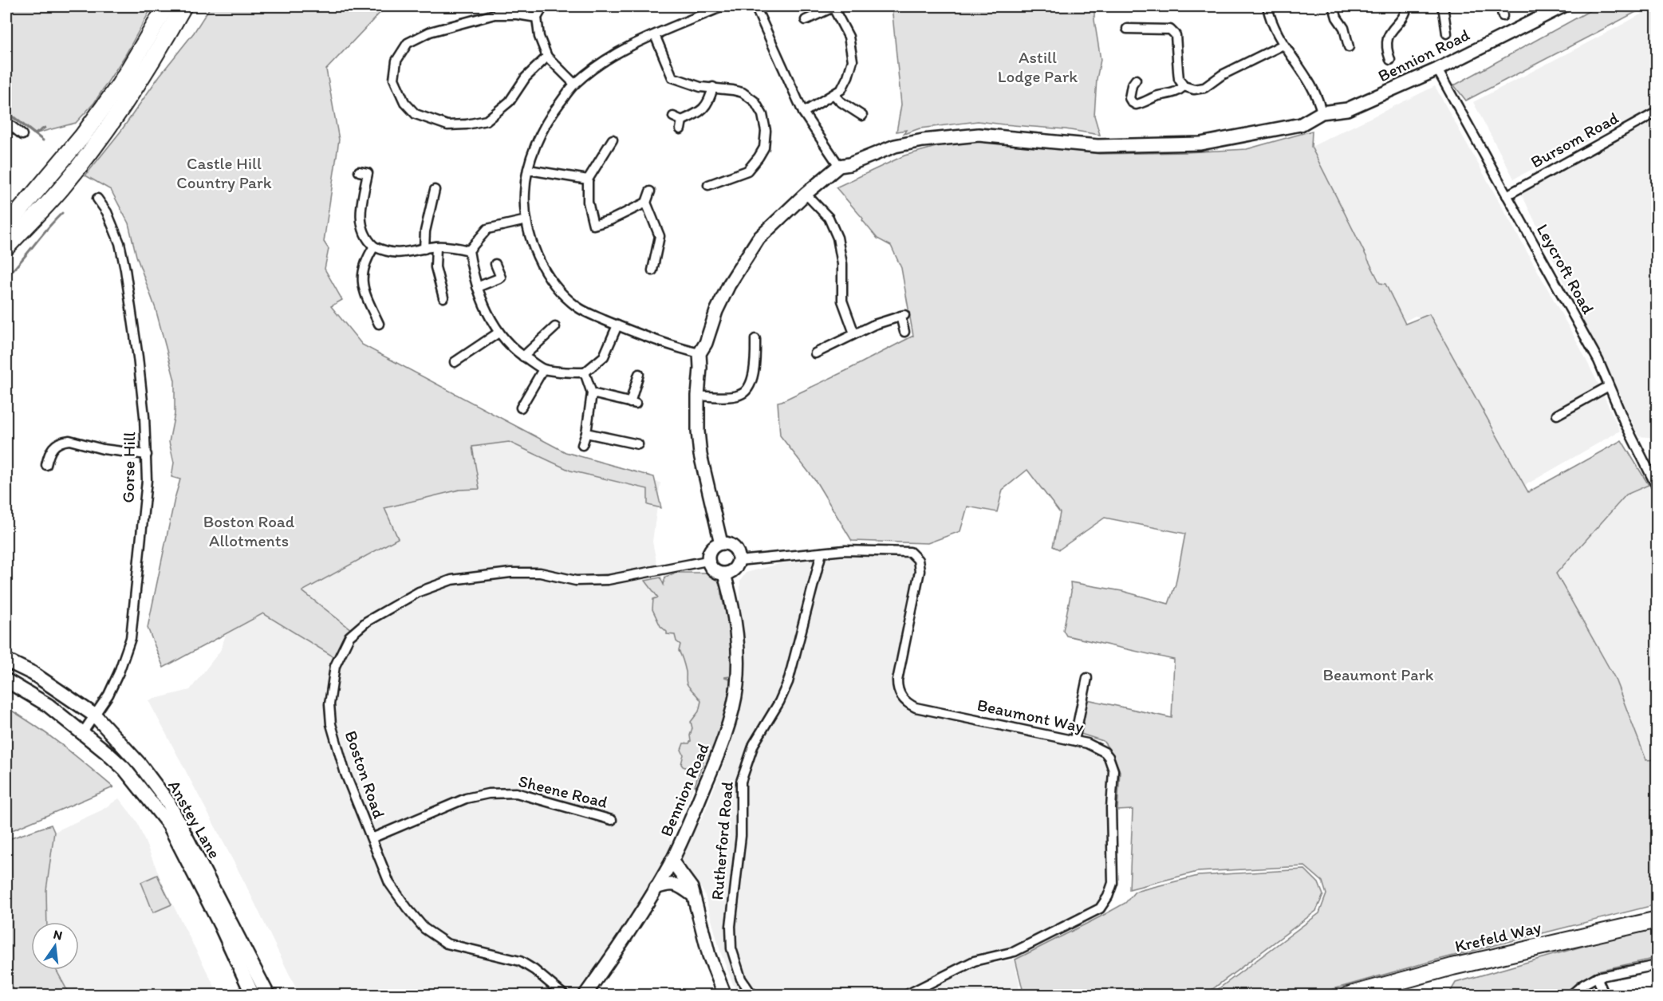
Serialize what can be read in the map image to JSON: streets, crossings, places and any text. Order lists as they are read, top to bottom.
{
  "streets": {
    "highway": ["Krefeld Way"],
    "main road": ["Anstey Lane"],
    "street": [
      "Bennion Road",
      "Bursom Road",
      "Leycroft Road",
      "Gorse Hill",
      "Beaumont Way",
      "Boston Road",
      "Sheene Road",
      "Rutherford Road"
    ]
  },
  "crossings": [
    ["Bennion Road", "Leycroft Road"],
    ["Bennion Road", "Beaumont Way"],
    ["Bennion Road", "Boston Road"],
    ["Bursom Road", "Leycroft Road"],
    ["Gorse Hill", "Anstey Lane"],
    ["Beaumont Way", "Boston Road"],
    ["Beaumont Way", "Rutherford Road"],
    ["Boston Road", "Sheene Road"]
  ],
  "parks": [
    "Astill Lodge Park",
    "Castle Hill Country Park",
    "Boston Road Allotments",
    "Beaumont Park"
  ],
  "north": "top"
}
